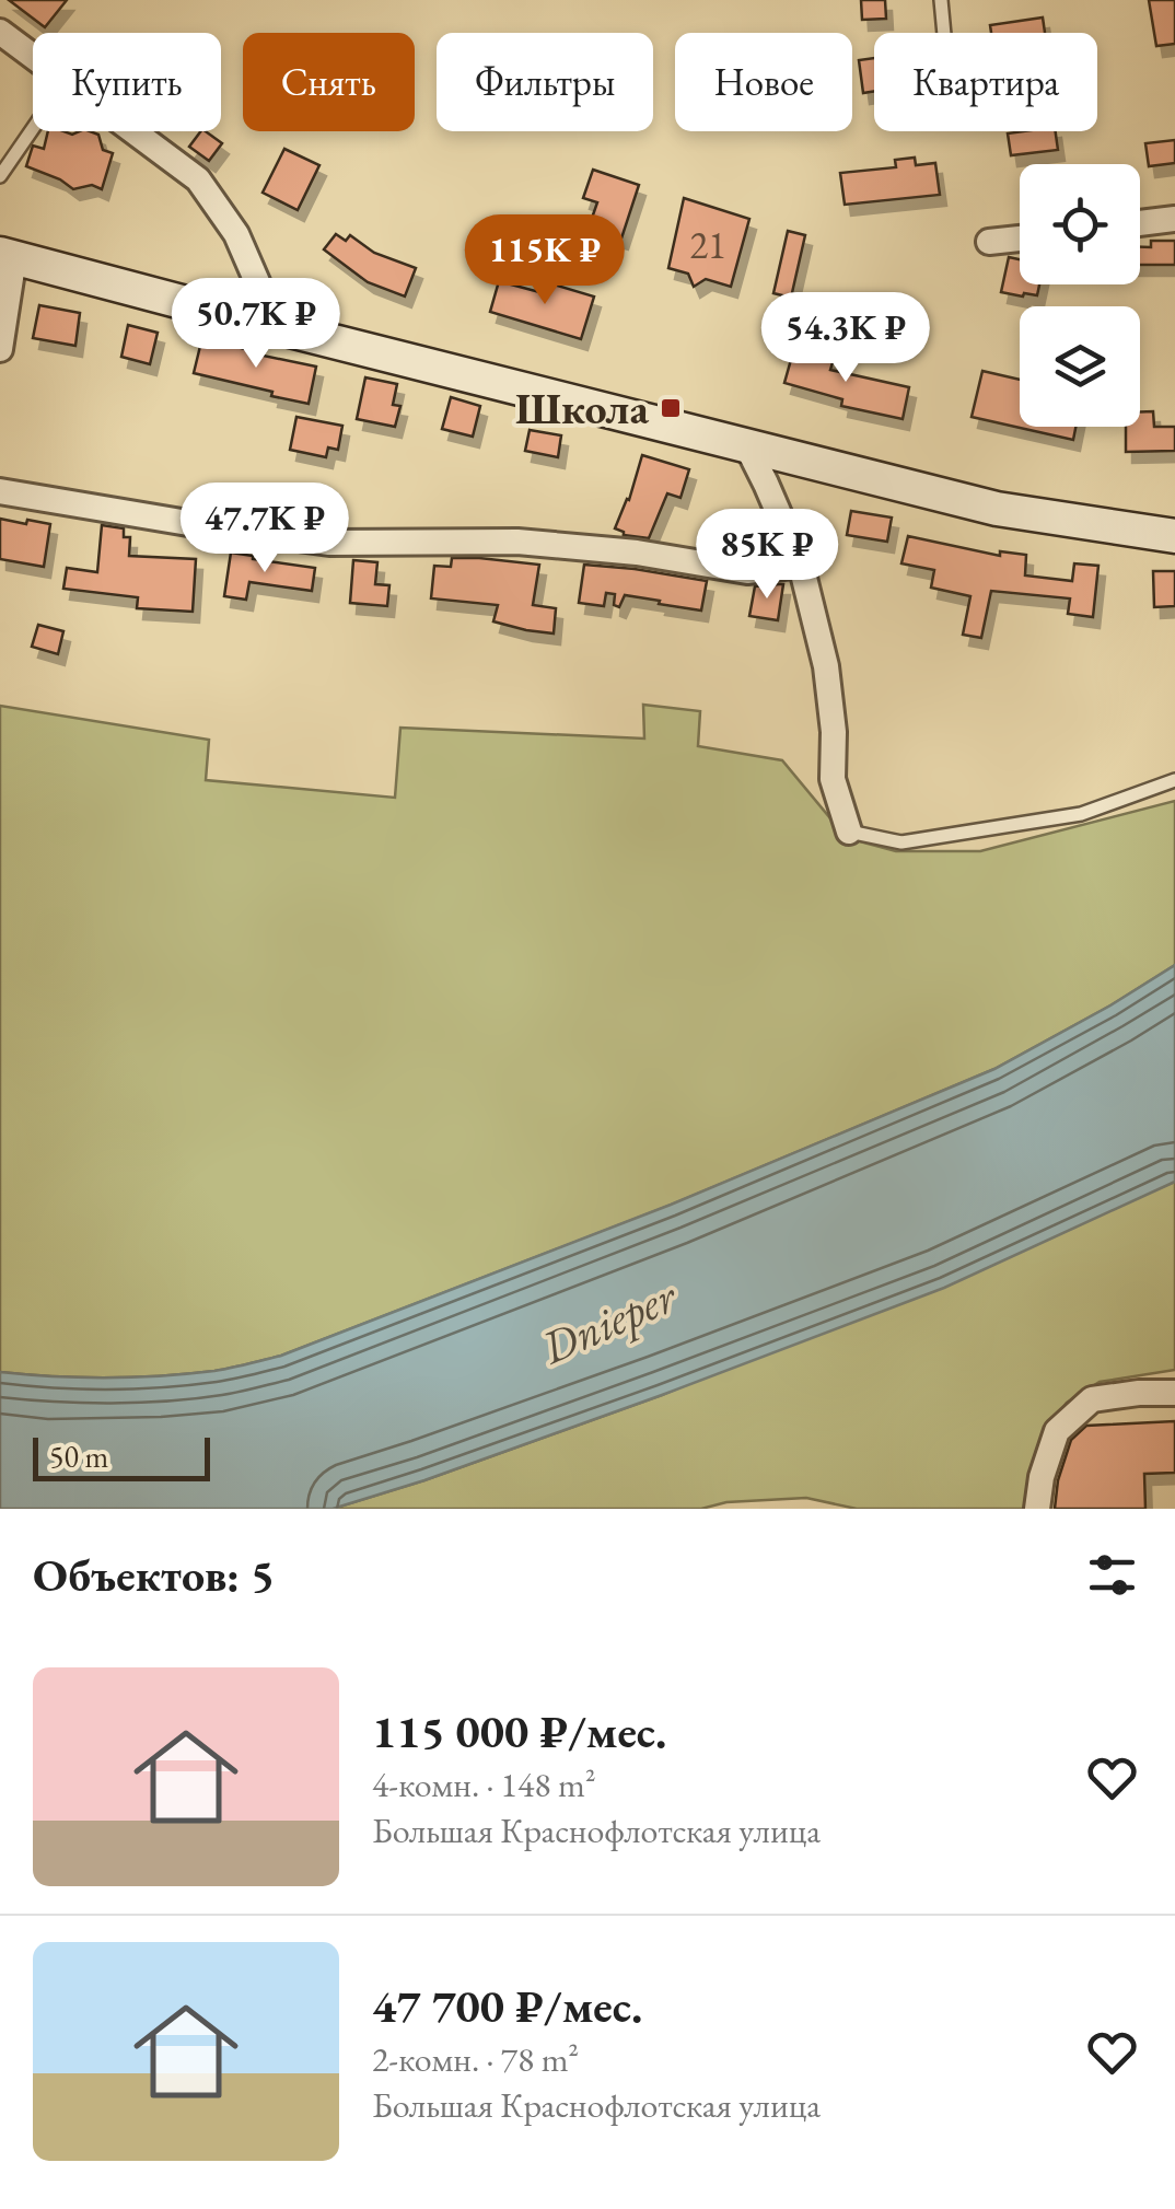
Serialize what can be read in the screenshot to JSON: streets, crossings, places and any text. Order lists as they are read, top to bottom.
{
  "water": ["Dnieper"],
  "places": {
    "transit": ["Школа"]
  },
  "house_numbers": ["21"],
  "scale_bar": "50 m",
  "page": {
    "chip": [
      "Купить",
      "Снять",
      "Фильтры",
      "Новое",
      "Квартира"
    ],
    "price": [
      "115K ₽",
      "50.7K ₽",
      "54.3K ₽",
      "47.7K ₽",
      "85K ₽"
    ],
    "scale": "50 m",
    "heading": "Объектов: 5",
    "list": [
      {
        "name": "115 000 ₽/мес.",
        "note": "4-комн. · 148 m² · Большая Краснофлотская улица"
      },
      {
        "name": "47 700 ₽/мес.",
        "note": "2-комн. · 78 m² · Большая Краснофлотская улица"
      }
    ]
  }
}
